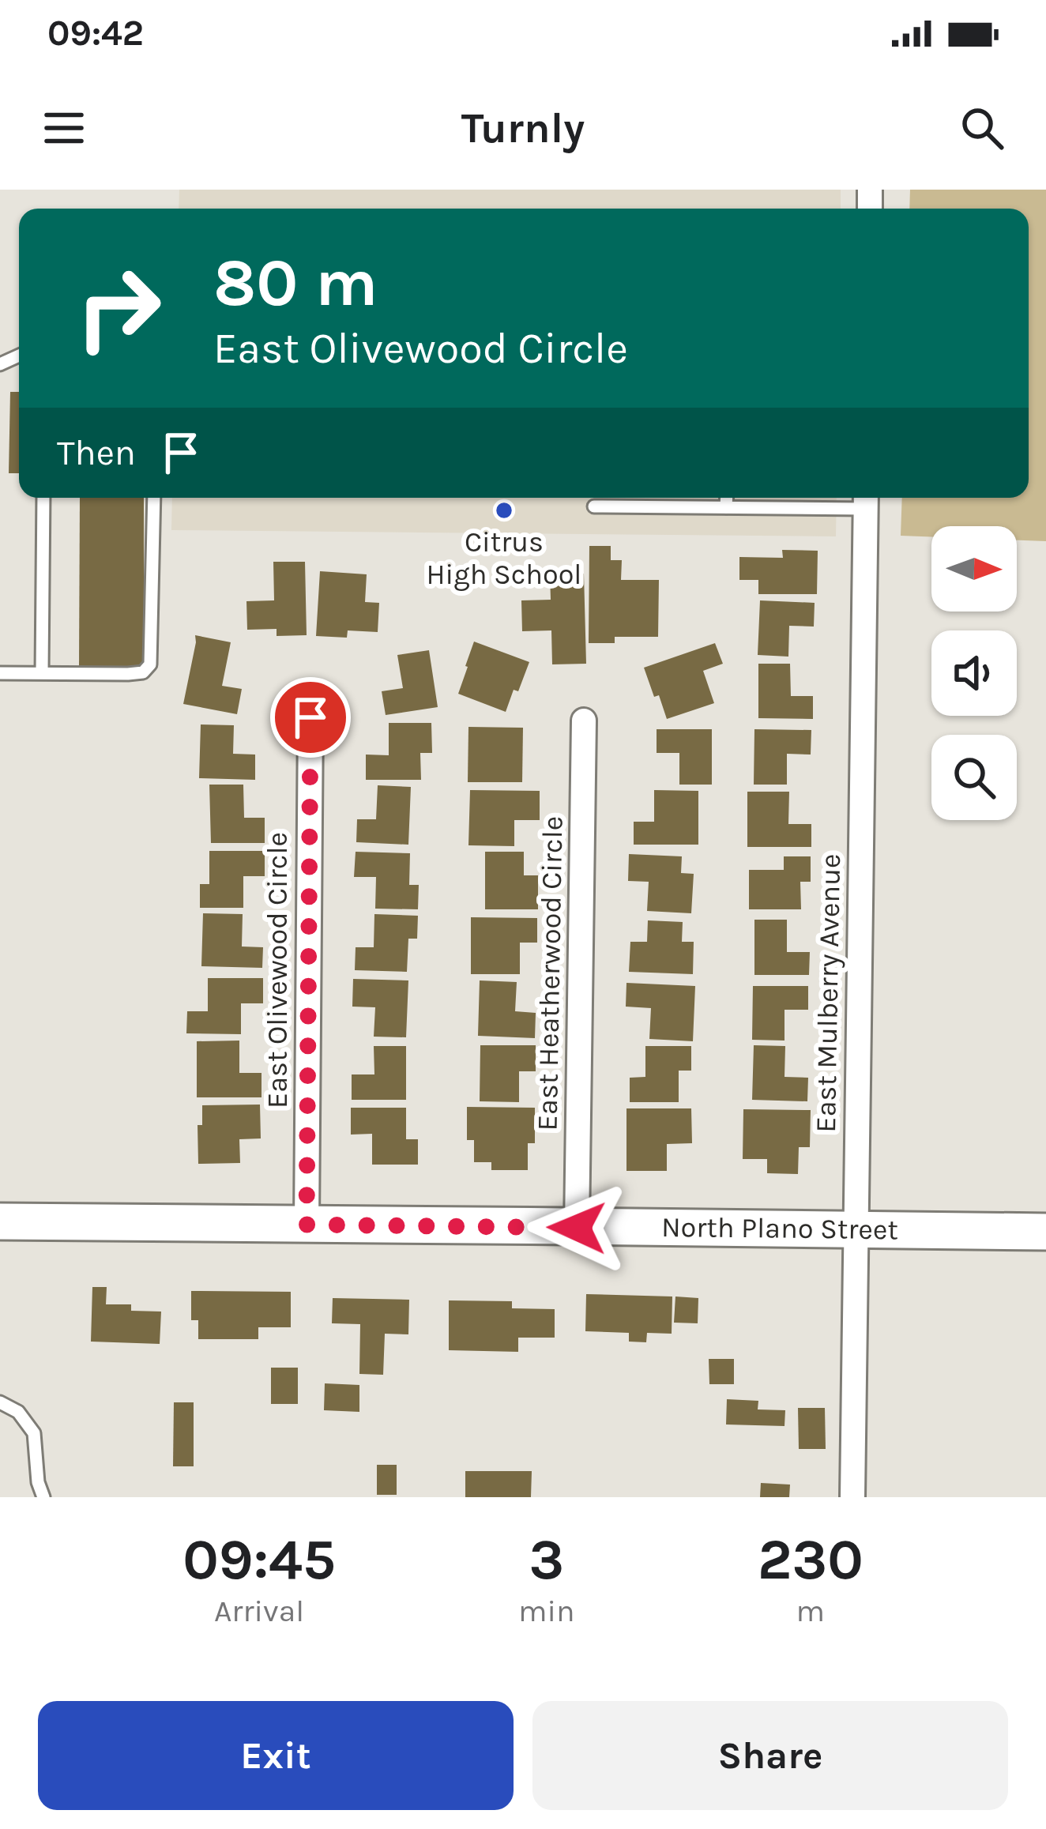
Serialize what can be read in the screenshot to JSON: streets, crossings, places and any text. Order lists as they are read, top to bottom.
{
  "streets": {
    "street": [
      "East Olivewood Circle",
      "East Heatherwood Circle",
      "East Mulberry Avenue",
      "North Plano Street"
    ]
  },
  "crossings": [
    ["East Olivewood Circle", "North Plano Street"],
    ["East Heatherwood Circle", "North Plano Street"],
    ["East Mulberry Avenue", "North Plano Street"]
  ],
  "places": ["Citrus High School"],
  "north": "right",
  "page": {
    "status": "09:42",
    "header": "Turnly",
    "turn": ["80 m", "East Olivewood Circle"],
    "then": "Then",
    "eta": [
      "09:45",
      "Arrival",
      "3",
      "min",
      "230",
      "m"
    ],
    "buttons": ["Exit", "Share"]
  }
}
